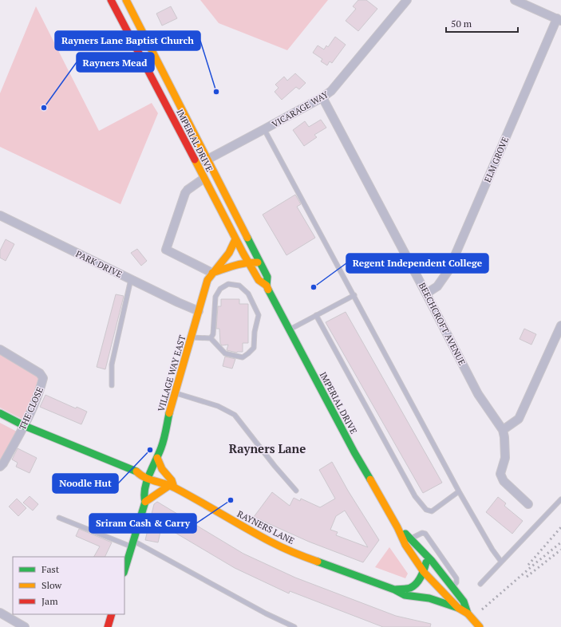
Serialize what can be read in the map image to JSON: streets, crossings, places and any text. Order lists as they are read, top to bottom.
{
  "streets": {
    "main road": ["IMPERIAL DRIVE", "VILLAGE WAY EAST", "RAYNERS LANE"],
    "street": [
      "VICARAGE WAY",
      "ELM GROVE",
      "PARK DRIVE",
      "BEECHCROFT AVENUE",
      "THE CLOSE"
    ]
  },
  "crossings": [
    ["VICARAGE WAY", "IMPERIAL DRIVE"],
    ["VICARAGE WAY", "BEECHCROFT AVENUE"],
    ["IMPERIAL DRIVE", "VILLAGE WAY EAST"],
    ["IMPERIAL DRIVE", "RAYNERS LANE"],
    ["ELM GROVE", "BEECHCROFT AVENUE"],
    ["PARK DRIVE", "VILLAGE WAY EAST"],
    ["VILLAGE WAY EAST", "RAYNERS LANE"],
    ["THE CLOSE", "RAYNERS LANE"]
  ],
  "districts": ["Rayners Lane"],
  "places": [
    "Rayners Lane Baptist Church",
    "Rayners Mead",
    "Regent Independent College",
    "Noodle Hut",
    "Sriram Cash & Carry"
  ],
  "legend": ["Fast", "Slow", "Jam"],
  "scale_bar": "50 m"
}
